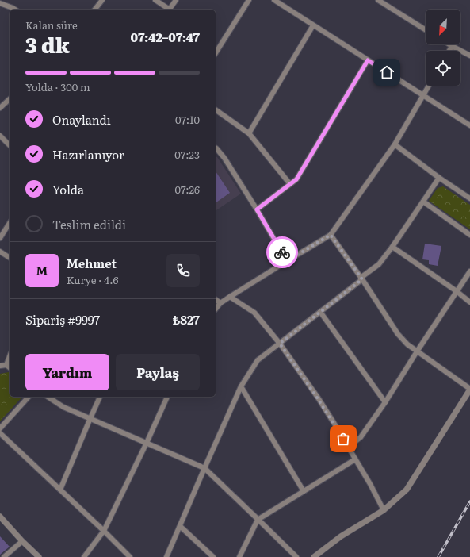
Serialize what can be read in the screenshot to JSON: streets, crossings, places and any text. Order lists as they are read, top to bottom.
{
  "north": "bottom left",
  "page": {
    "heading": ["3 dk", "Kalan süre", "07:42–07:47"],
    "panel": [
      "Mehmet",
      "Kurye · 4.6",
      "Sipariş #9997",
      "₺827"
    ],
    "bar": "Yolda · 300 m",
    "list": [
      ["Onaylandı", "07:10"],
      ["Hazırlanıyor", "07:23"],
      ["Yolda", "07:26"],
      "Teslim edildi"
    ],
    "round": "M",
    "buttons": ["Yardım", "Paylaş"]
  }
}
